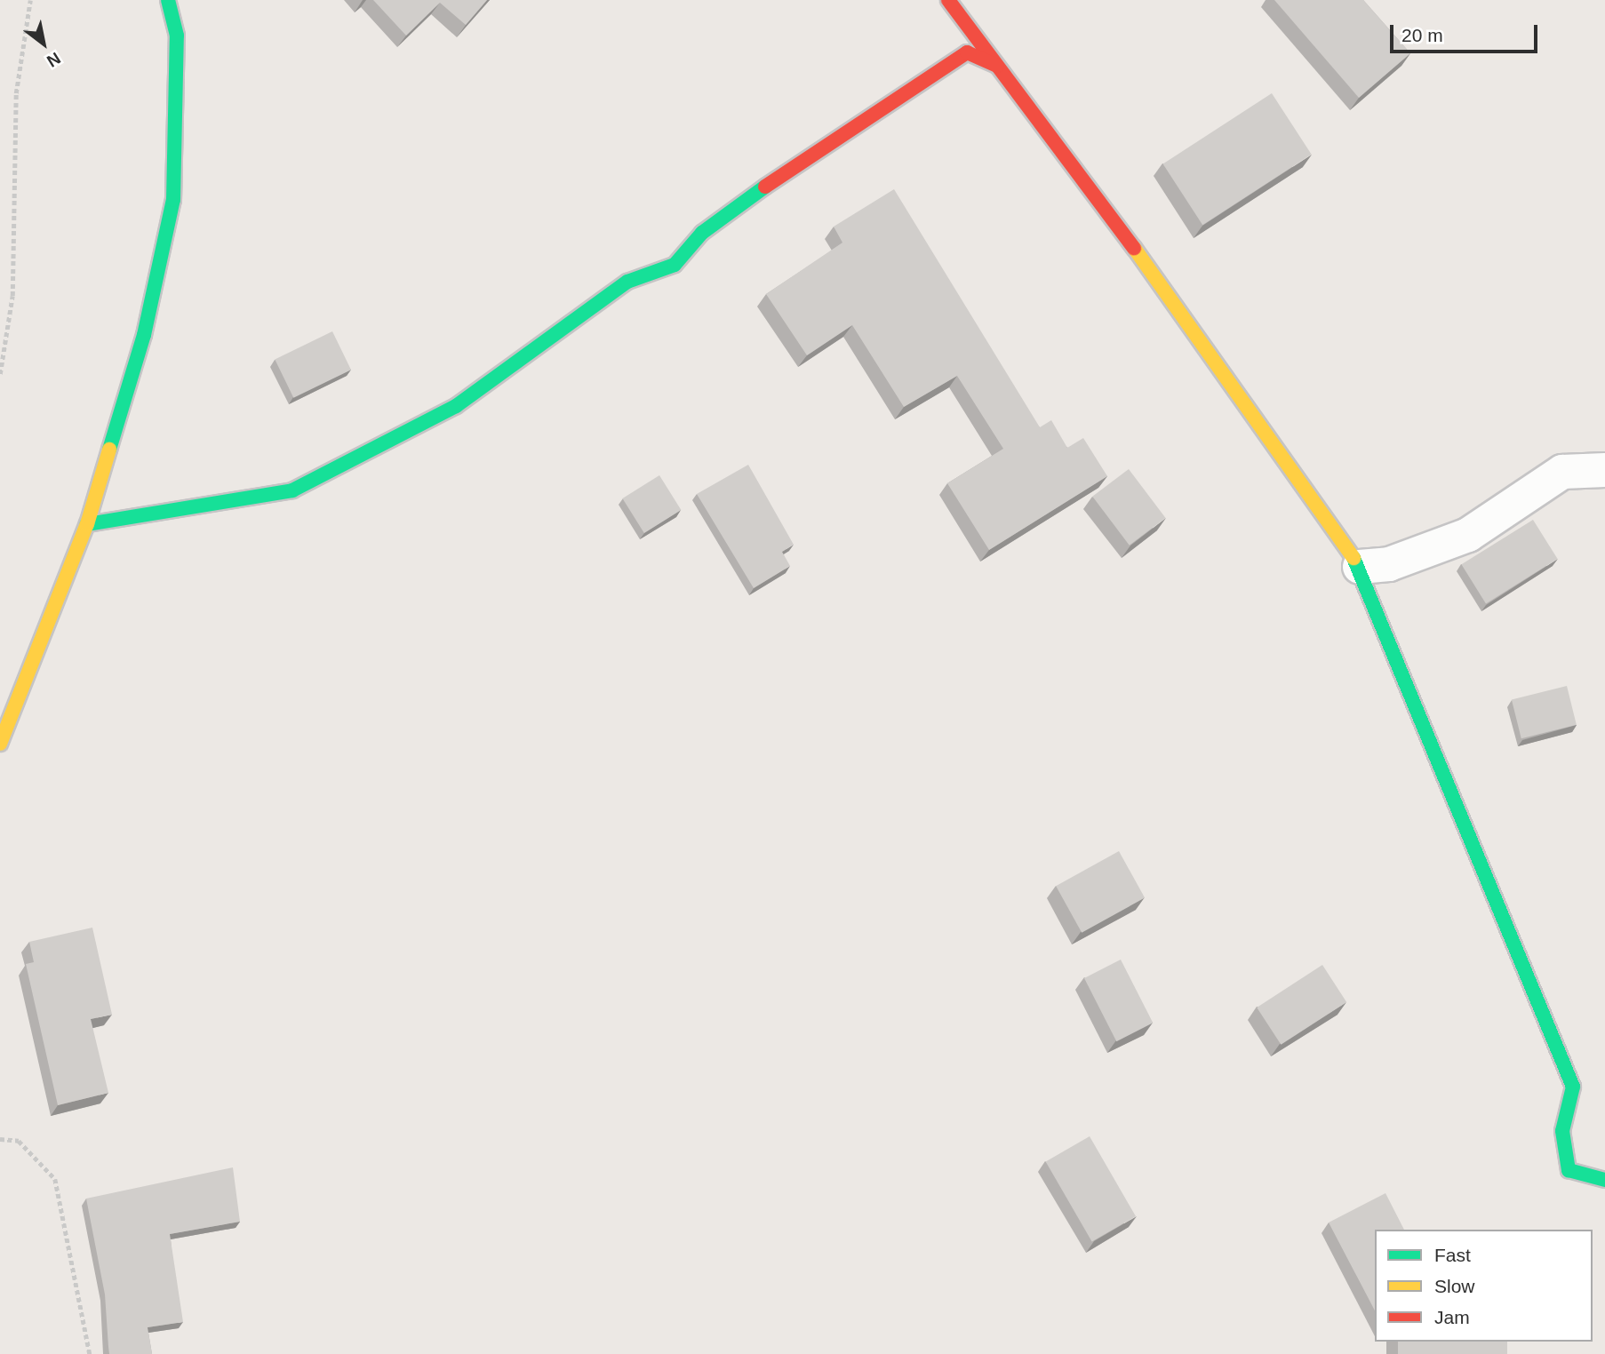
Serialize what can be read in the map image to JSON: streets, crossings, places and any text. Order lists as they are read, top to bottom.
{
  "legend": ["Fast", "Slow", "Jam"],
  "scale_bar": "20 m",
  "north": "bottom right"
}
